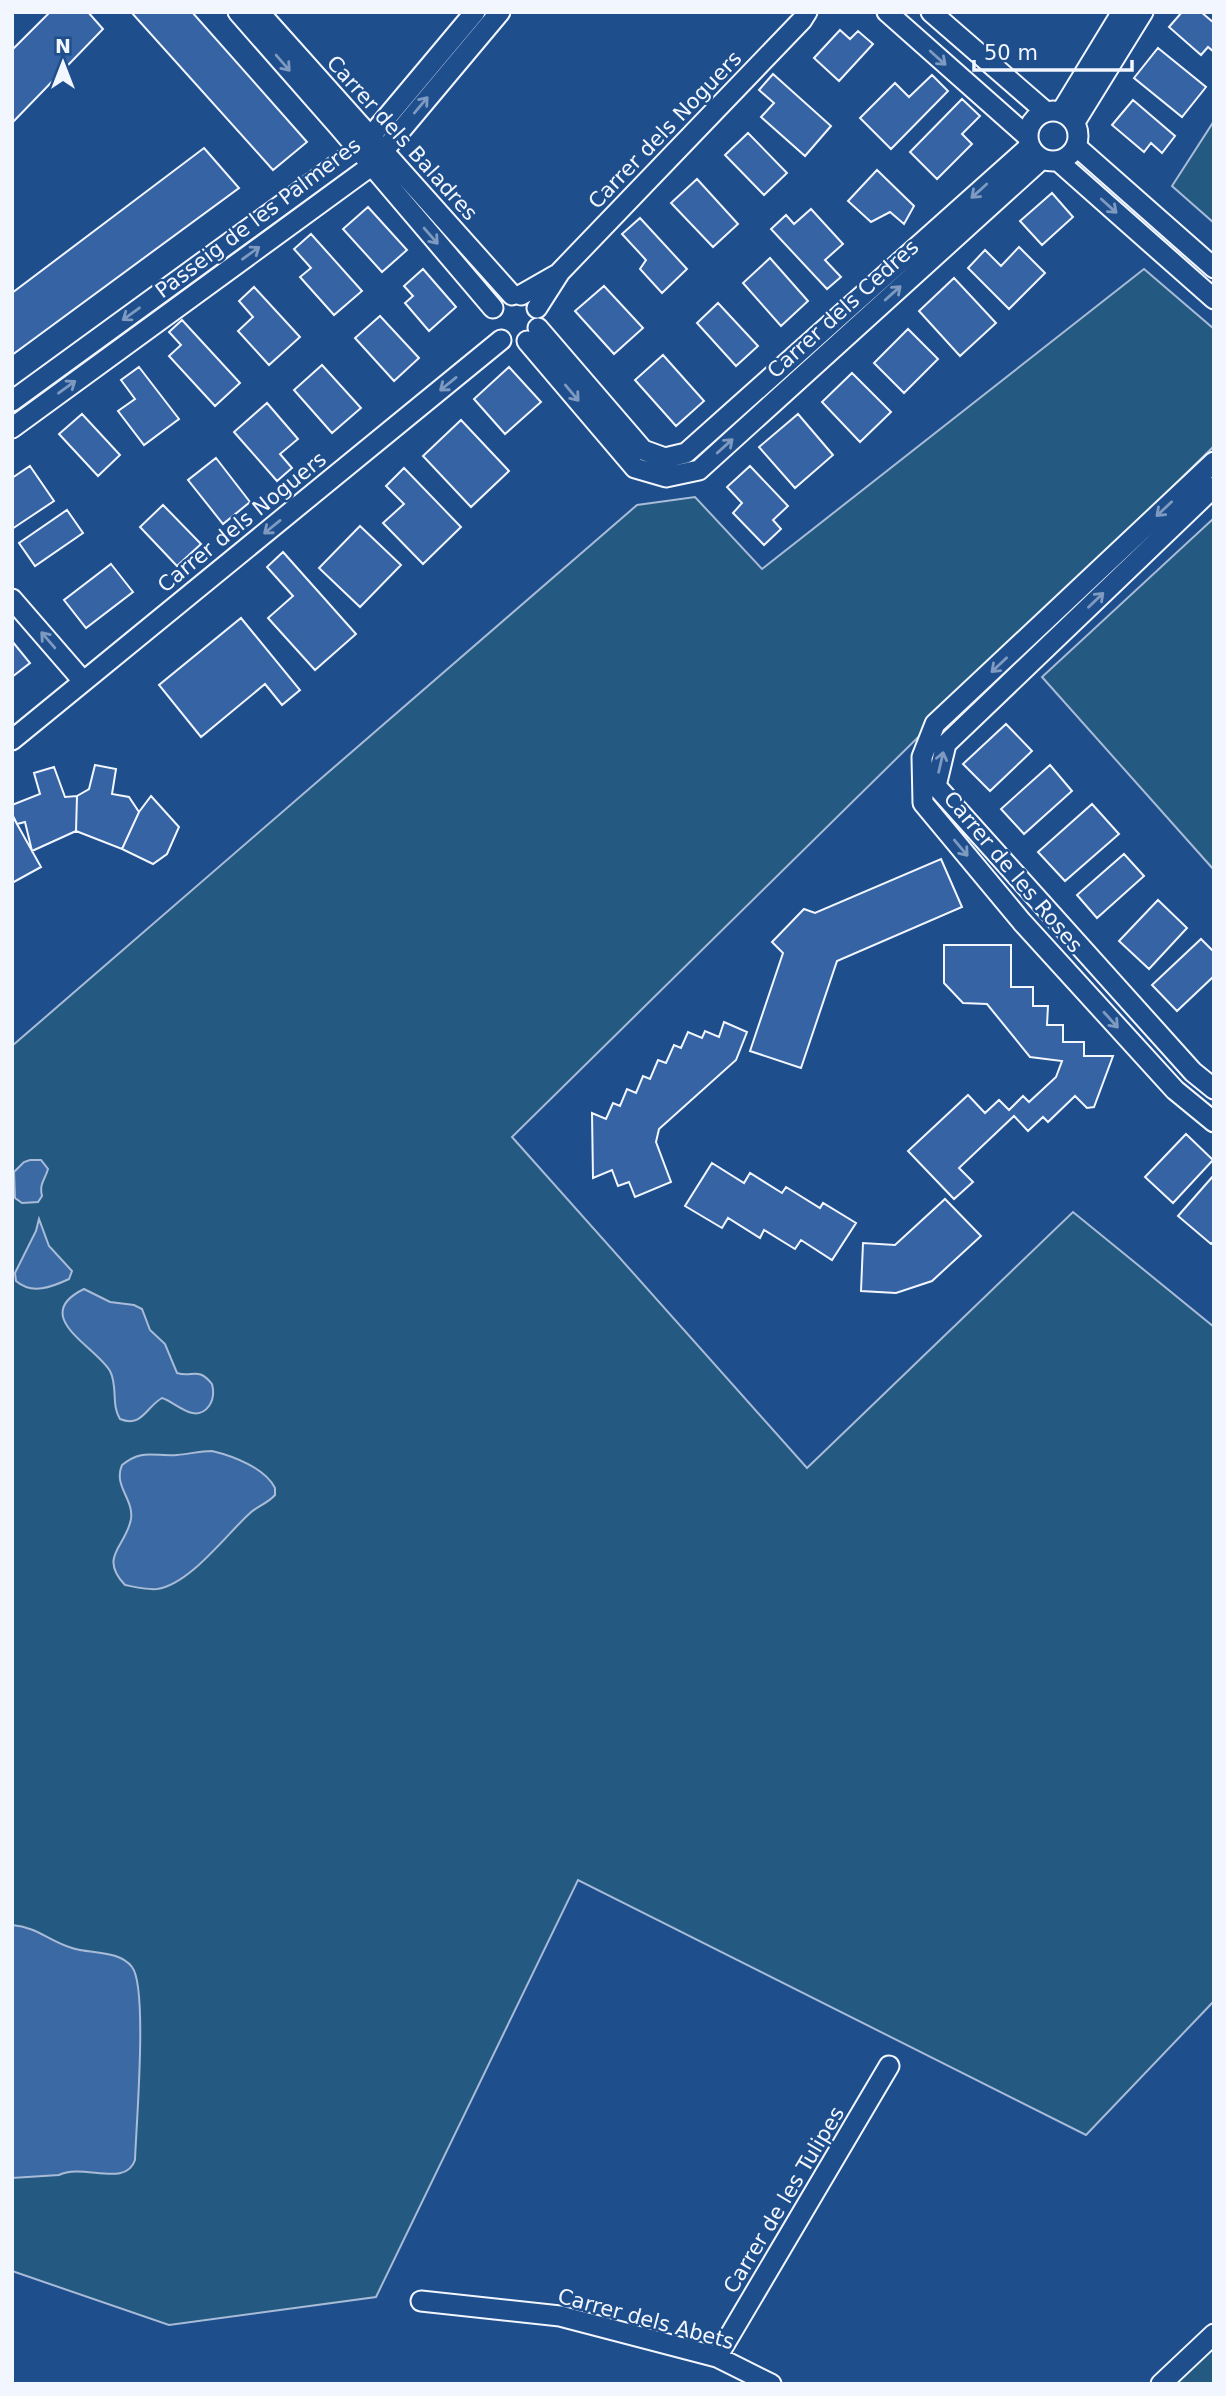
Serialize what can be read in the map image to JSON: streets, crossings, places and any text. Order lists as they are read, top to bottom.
{
  "streets": {
    "street": [
      "Carrer dels Noguers",
      "Carrer dels Baladres",
      "Passeig de les Palmeres",
      "Carrer dels Cedres",
      "Carrer de les Roses",
      "Carrer de les Tulipes",
      "Carrer dels Abets"
    ]
  },
  "crossings": [
    ["Carrer dels Noguers", "Carrer dels Baladres"],
    ["Carrer dels Noguers", "Carrer dels Cedres"],
    ["Carrer dels Baladres", "Passeig de les Palmeres"],
    ["Carrer dels Baladres", "Carrer dels Cedres"],
    ["Carrer de les Tulipes", "Carrer dels Abets"]
  ],
  "one_way": ["Carrer dels Noguers"],
  "scale_bar": "50 m",
  "north": "top"
}
